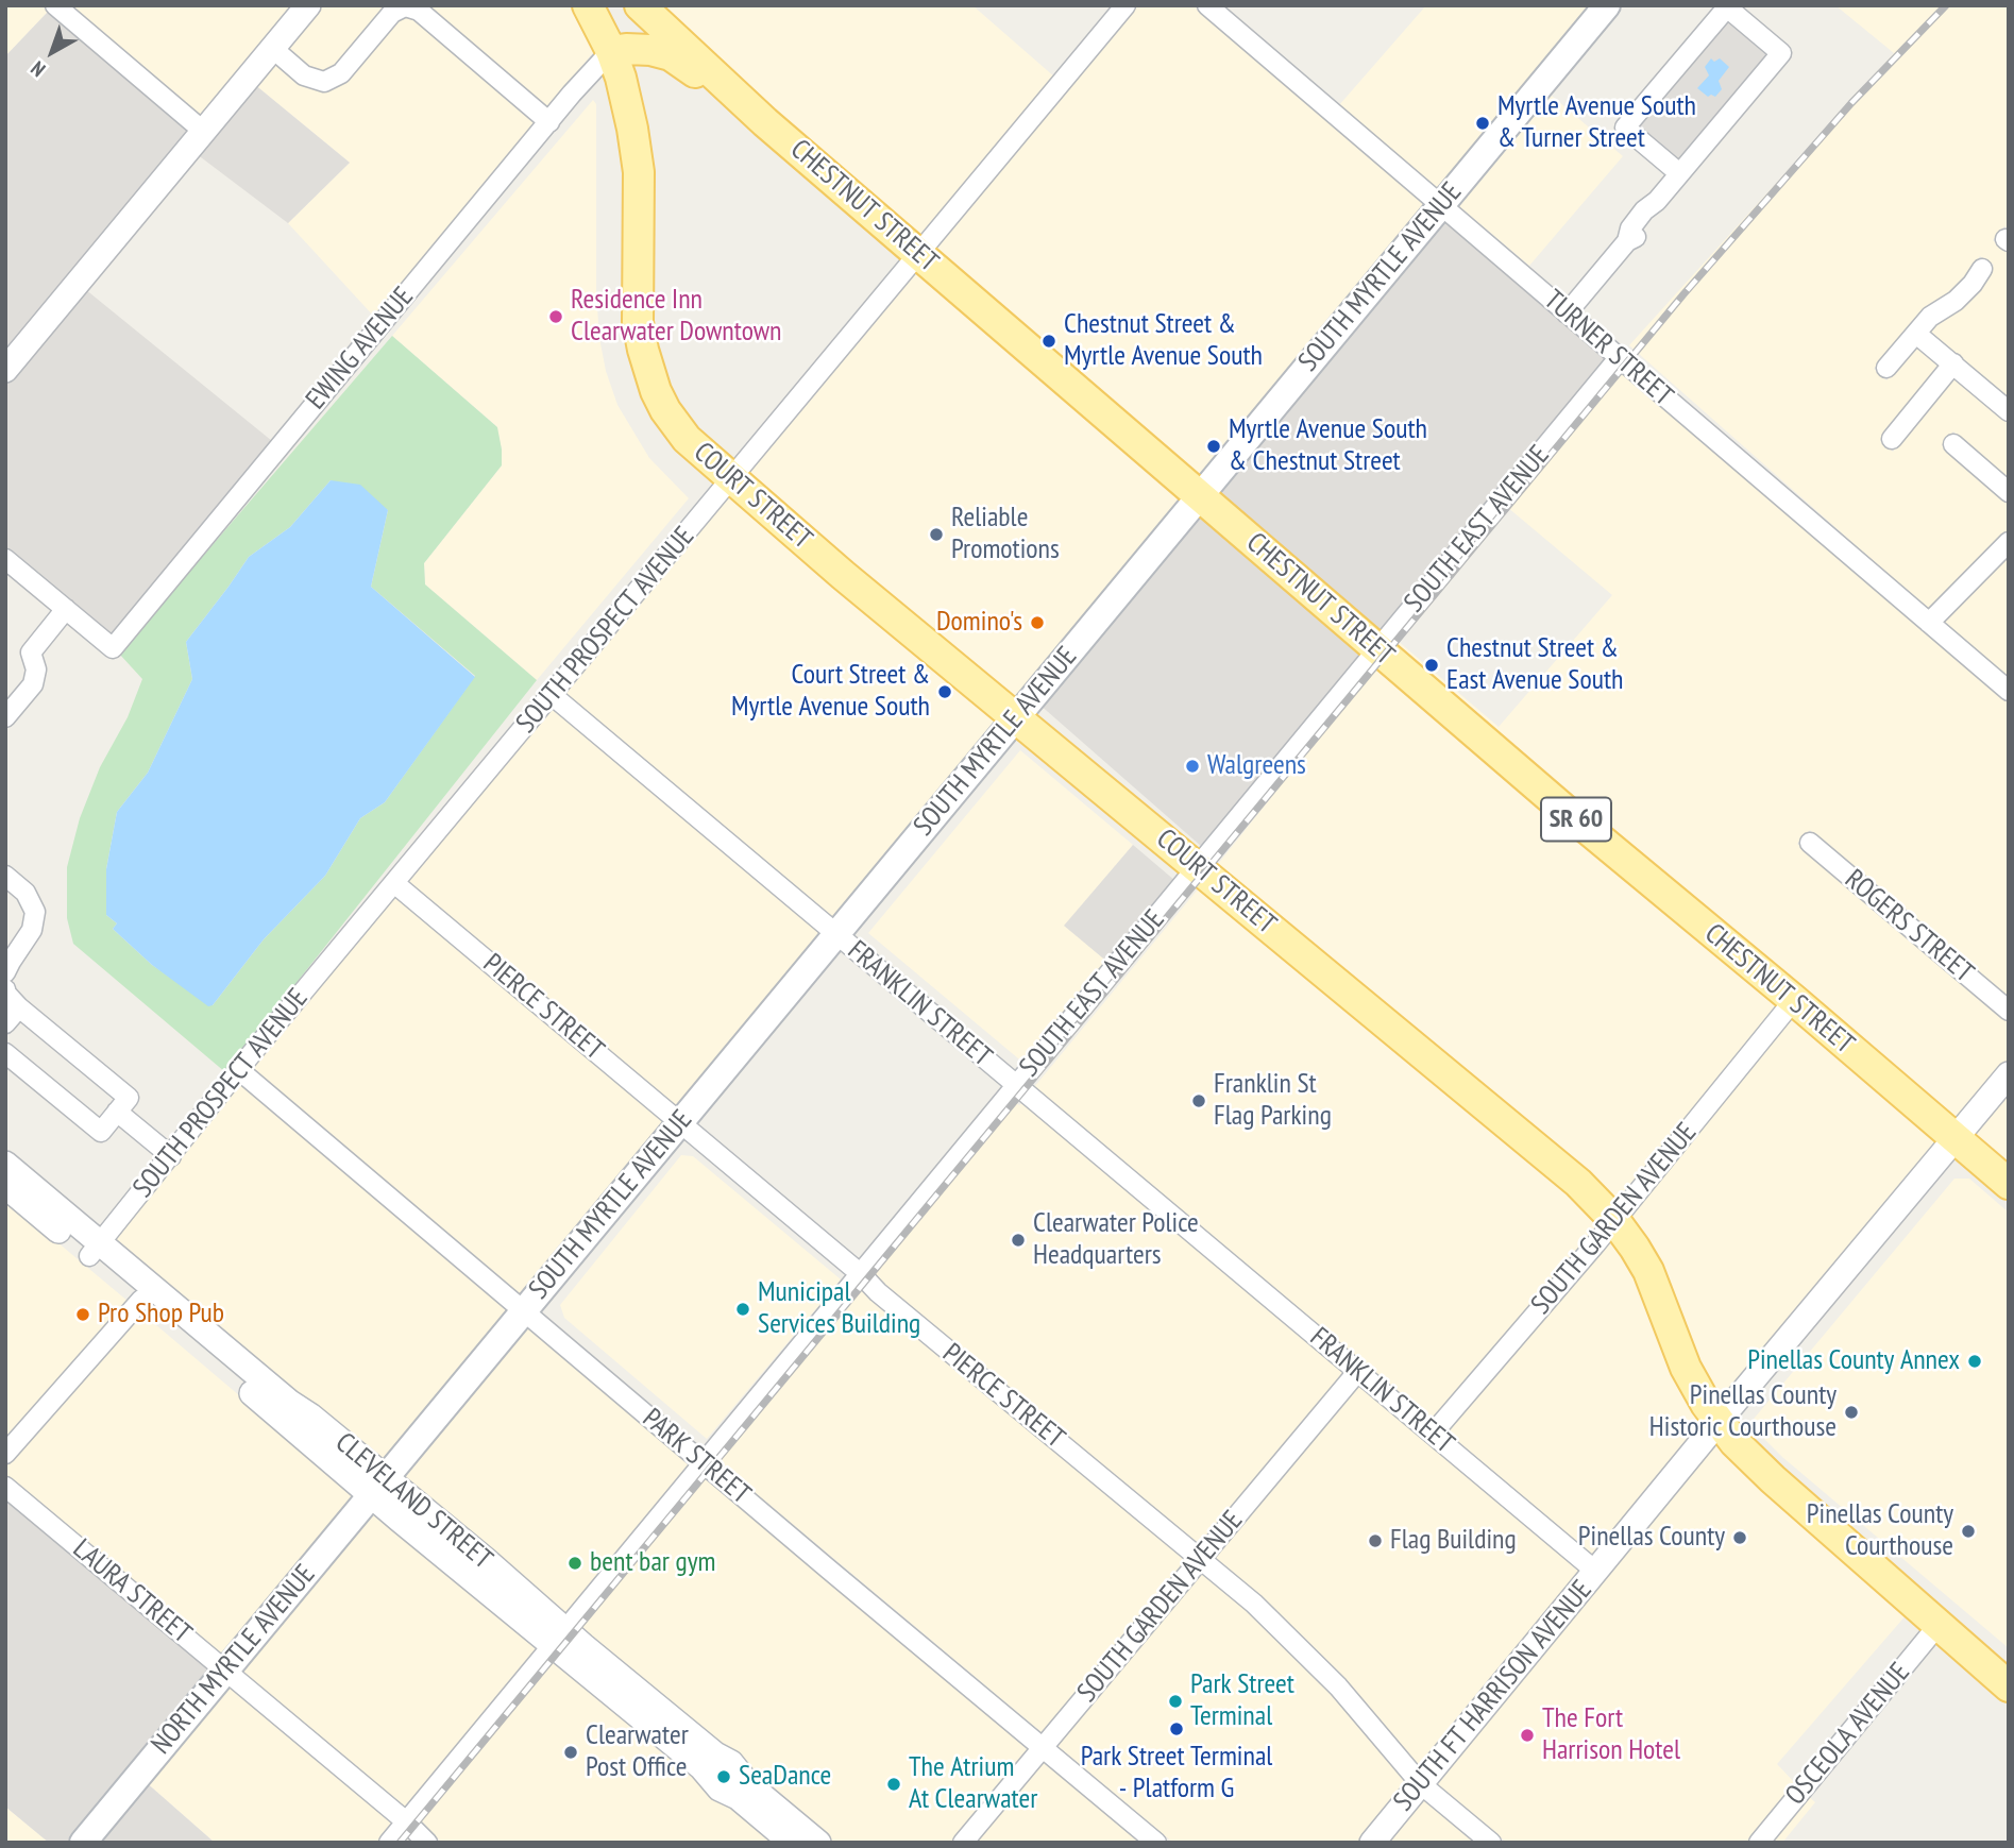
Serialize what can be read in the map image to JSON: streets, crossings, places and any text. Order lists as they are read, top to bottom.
{
  "streets": {
    "main road": [
      "CHESTNUT STREET",
      "SOUTH MYRTLE AVENUE",
      "COURT STREET",
      "SR 60",
      "NORTH MYRTLE AVENUE"
    ],
    "street": [
      "EWING AVENUE",
      "TURNER STREET",
      "SOUTH EAST AVENUE",
      "SOUTH PROSPECT AVENUE",
      "ROGERS STREET",
      "FRANKLIN STREET",
      "PIERCE STREET",
      "SOUTH GARDEN AVENUE",
      "PARK STREET",
      "CLEVELAND STREET",
      "LAURA STREET",
      "SOUTH FT HARRISON AVENUE",
      "OSCEOLA AVENUE"
    ]
  },
  "crossings": [
    ["CHESTNUT STREET", "SOUTH MYRTLE AVENUE"],
    ["CHESTNUT STREET", "SOUTH EAST AVENUE"],
    ["CHESTNUT STREET", "SOUTH PROSPECT AVENUE"],
    ["CHESTNUT STREET", "SOUTH GARDEN AVENUE"],
    ["CHESTNUT STREET", "SOUTH FT HARRISON AVENUE"],
    ["SOUTH MYRTLE AVENUE", "TURNER STREET"],
    ["SOUTH MYRTLE AVENUE", "COURT STREET"],
    ["SOUTH MYRTLE AVENUE", "FRANKLIN STREET"],
    ["SOUTH MYRTLE AVENUE", "PIERCE STREET"],
    ["SOUTH MYRTLE AVENUE", "PARK STREET"],
    ["SOUTH MYRTLE AVENUE", "CLEVELAND STREET"],
    ["SOUTH MYRTLE AVENUE", "NORTH MYRTLE AVENUE"],
    ["EWING AVENUE", "COURT STREET"],
    ["TURNER STREET", "SOUTH EAST AVENUE"],
    ["COURT STREET", "SOUTH EAST AVENUE"],
    ["COURT STREET", "SOUTH PROSPECT AVENUE"],
    ["COURT STREET", "SOUTH GARDEN AVENUE"],
    ["COURT STREET", "SOUTH FT HARRISON AVENUE"],
    ["COURT STREET", "OSCEOLA AVENUE"],
    ["SOUTH EAST AVENUE", "FRANKLIN STREET"],
    ["SOUTH EAST AVENUE", "PIERCE STREET"],
    ["SOUTH EAST AVENUE", "PARK STREET"],
    ["SOUTH EAST AVENUE", "CLEVELAND STREET"],
    ["SOUTH EAST AVENUE", "LAURA STREET"],
    ["SOUTH PROSPECT AVENUE", "FRANKLIN STREET"],
    ["SOUTH PROSPECT AVENUE", "PIERCE STREET"],
    ["SOUTH PROSPECT AVENUE", "PARK STREET"],
    ["SOUTH PROSPECT AVENUE", "CLEVELAND STREET"],
    ["FRANKLIN STREET", "SOUTH GARDEN AVENUE"],
    ["FRANKLIN STREET", "SOUTH FT HARRISON AVENUE"],
    ["PIERCE STREET", "SOUTH GARDEN AVENUE"],
    ["PIERCE STREET", "SOUTH FT HARRISON AVENUE"],
    ["SOUTH GARDEN AVENUE", "PARK STREET"],
    ["CLEVELAND STREET", "NORTH MYRTLE AVENUE"],
    ["LAURA STREET", "NORTH MYRTLE AVENUE"]
  ],
  "places": [
    "Myrtle Avenue South & Turner Street",
    "Residence Inn Clearwater Downtown",
    "Chestnut Street & Myrtle Avenue South",
    "Myrtle Avenue South & Chestnut Street",
    "Reliable Promotions",
    "Domino's",
    "Chestnut Street & East Avenue South",
    "Court Street & Myrtle Avenue South",
    "Walgreens",
    "Franklin St Flag Parking",
    "Clearwater Police Headquarters",
    "Municipal Services Building",
    "Pro Shop Pub",
    "Pinellas County Annex",
    "Pinellas County Historic Courthouse",
    "Pinellas County Courthouse",
    "Pinellas County",
    "Flag Building",
    "bent bar gym",
    "Park Street Terminal",
    "Park Street Terminal - Platform G",
    "The Fort Harrison Hotel",
    "Clearwater Post Office",
    "SeaDance",
    "The Atrium At Clearwater"
  ],
  "north": "bottom left"
}
